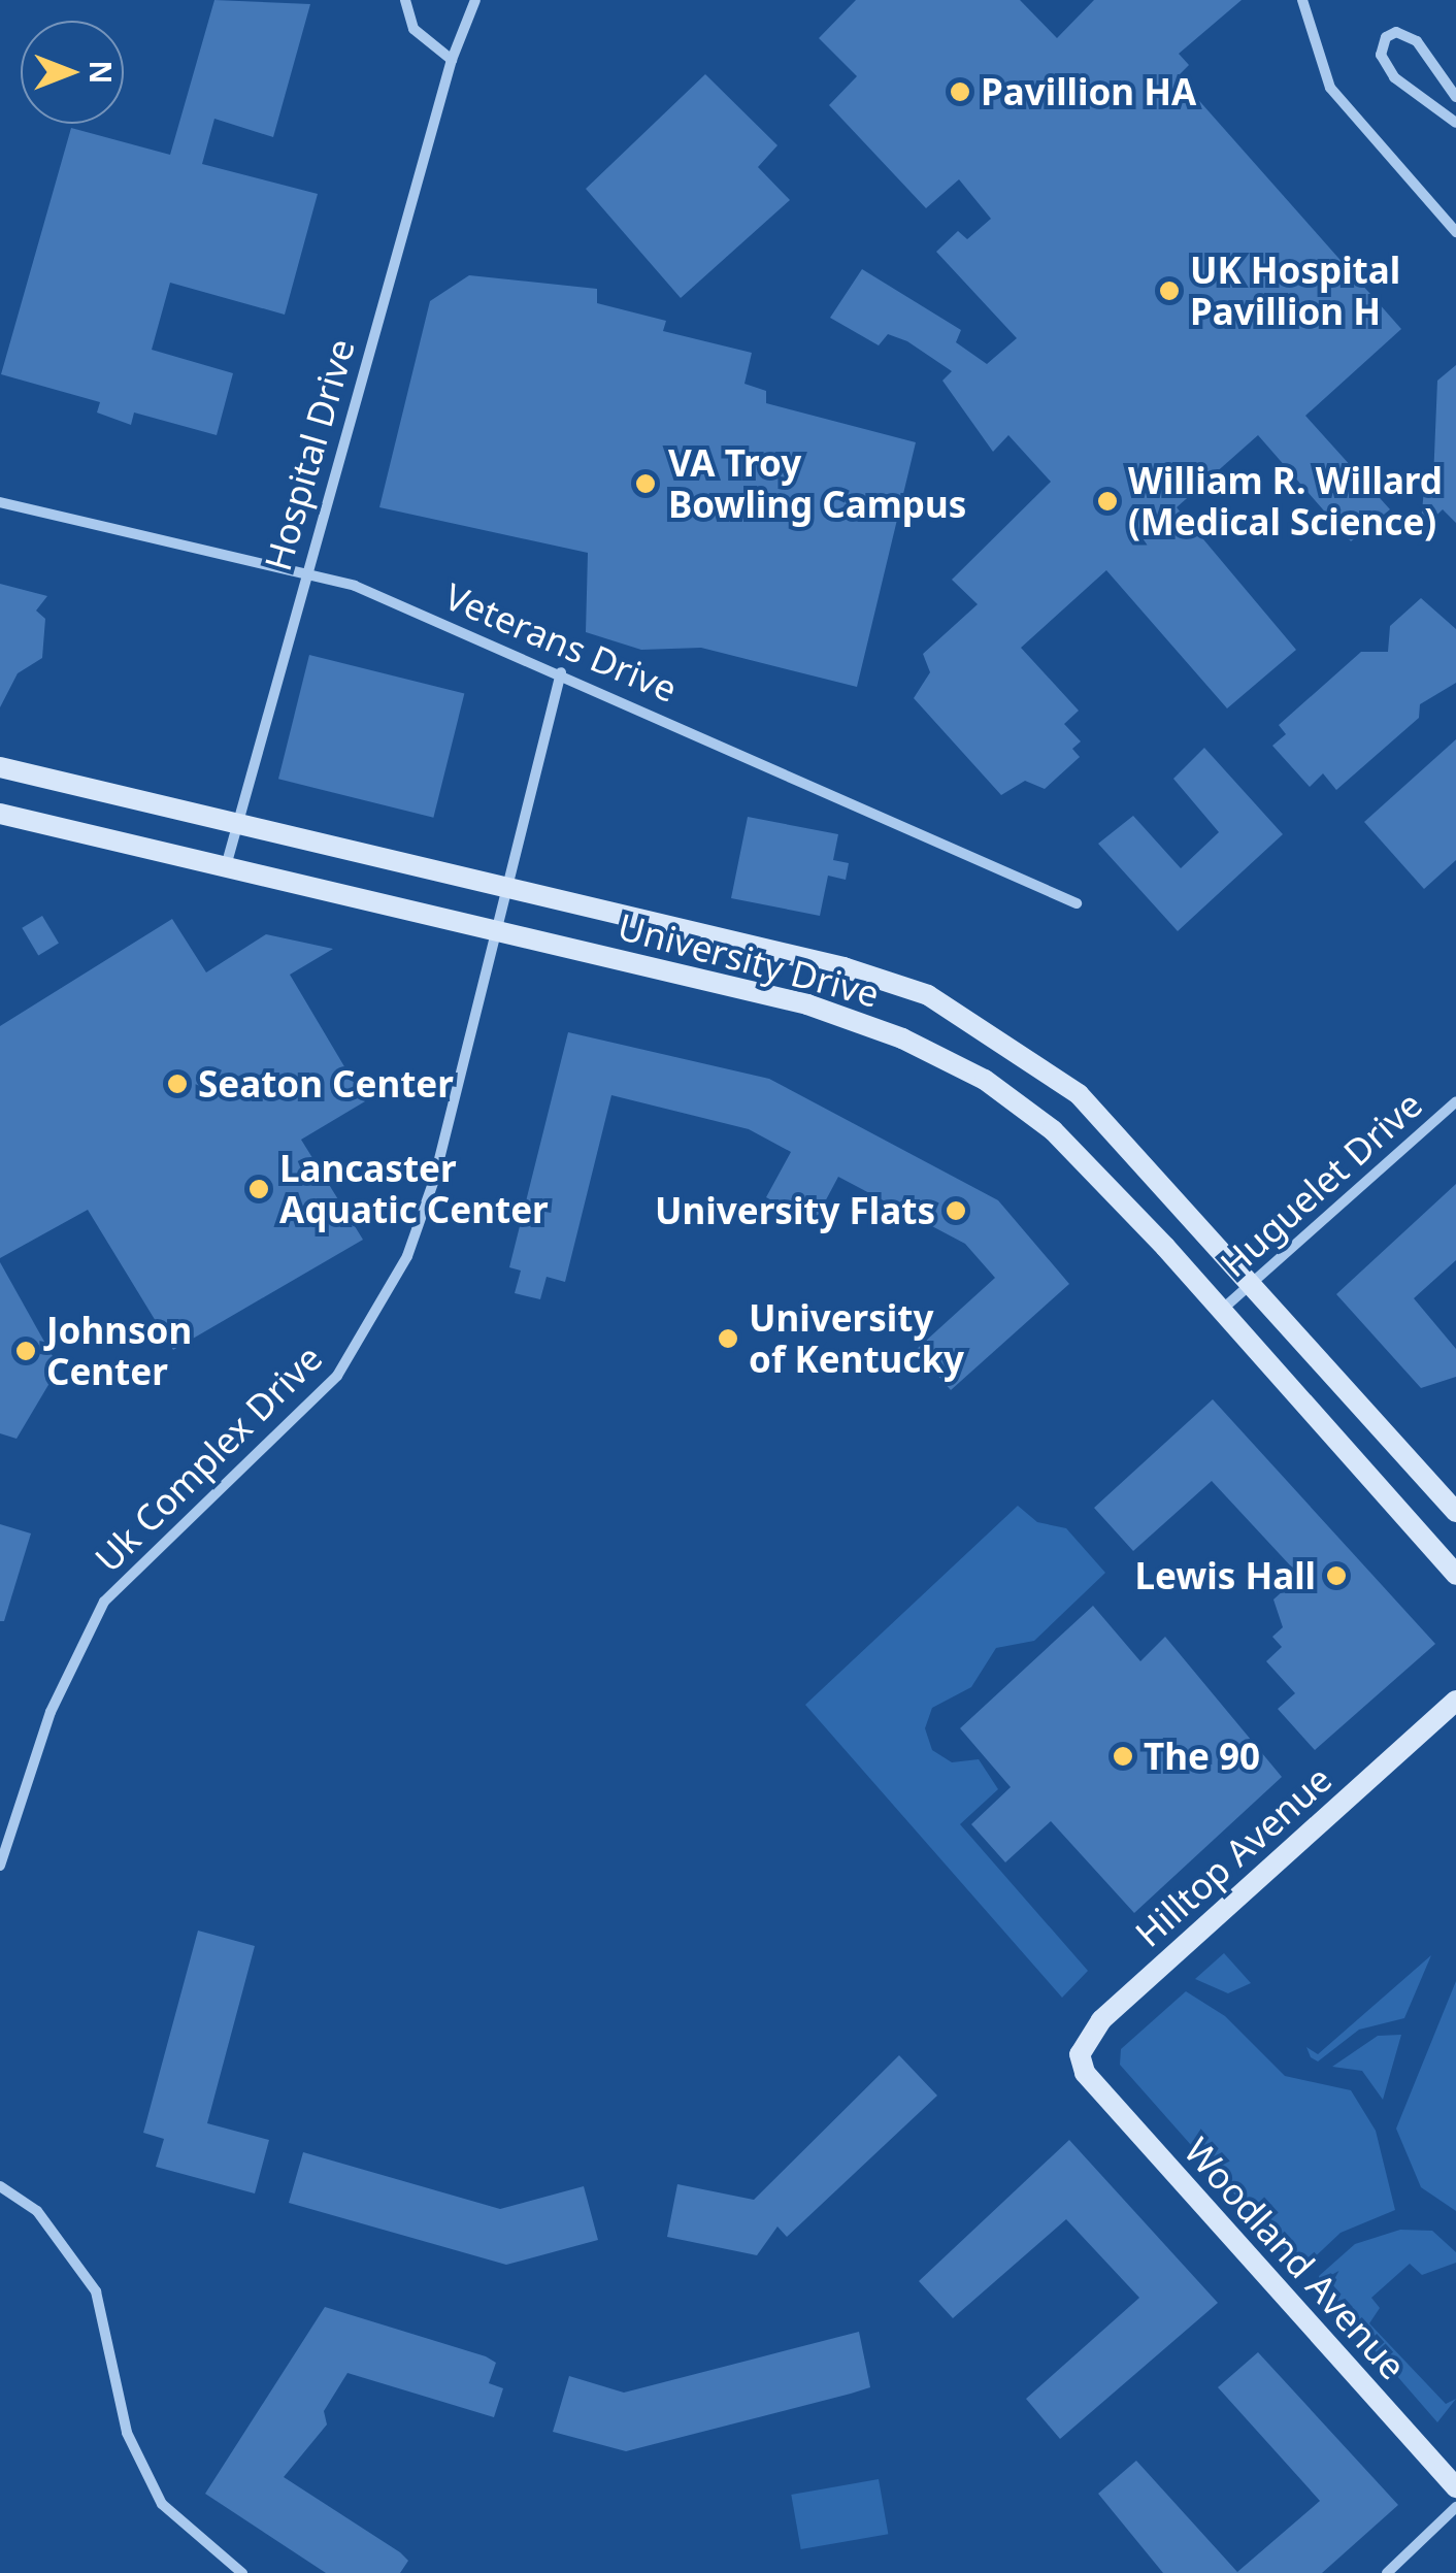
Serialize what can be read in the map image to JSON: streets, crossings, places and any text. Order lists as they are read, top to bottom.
{
  "streets": {
    "street": [
      "Hospital Drive",
      "Veterans Drive",
      "University Drive",
      "Huguelet Drive",
      "Uk Complex Drive",
      "Hilltop Avenue",
      "Woodland Avenue"
    ]
  },
  "crossings": [
    ["Hospital Drive", "Veterans Drive"],
    ["Hospital Drive", "University Drive"],
    ["Veterans Drive", "Uk Complex Drive"],
    ["University Drive", "Huguelet Drive"],
    ["University Drive", "Uk Complex Drive"],
    ["Hilltop Avenue", "Woodland Avenue"]
  ],
  "places": [
    "Pavillion HA",
    "UK Hospital Pavillion H",
    "VA Troy Bowling Campus",
    "William R. Willard (Medical Science)",
    "Seaton Center",
    "Lancaster Aquatic Center",
    "University Flats",
    "University of Kentucky",
    "Johnson Center",
    "Lewis Hall",
    "The 90"
  ],
  "north": "right"
}
